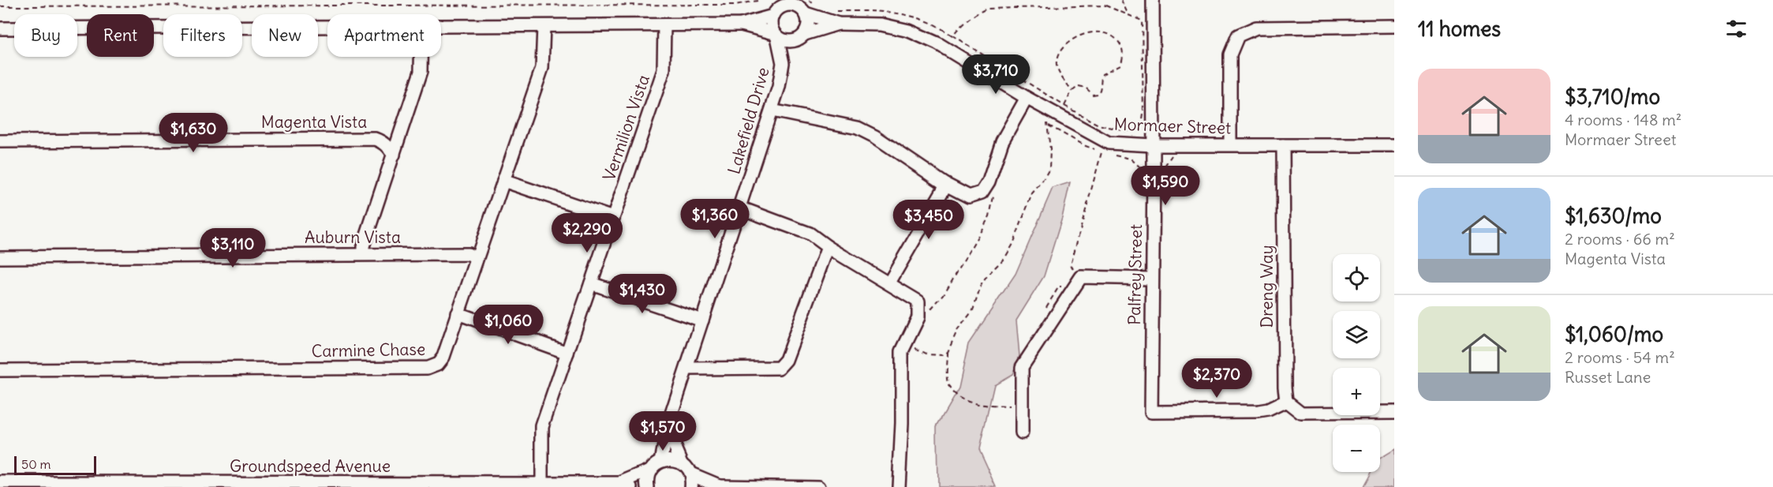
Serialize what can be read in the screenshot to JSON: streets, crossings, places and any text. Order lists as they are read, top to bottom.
{
  "streets": {
    "street": [
      "Lakefield Drive",
      "Magenta Vista",
      "Mormaer Street",
      "Vermilion Vista",
      "Auburn Vista",
      "Palfrey Street",
      "Dreng Way",
      "Carmine Chase",
      "Groundspeed Avenue"
    ]
  },
  "crossings": [
    ["Lakefield Drive", "Mormaer Street"],
    ["Lakefield Drive", "Groundspeed Avenue"],
    ["Mormaer Street", "Palfrey Street"],
    ["Mormaer Street", "Dreng Way"],
    ["Vermilion Vista", "Groundspeed Avenue"],
    ["Auburn Vista", "Carmine Chase"],
    ["Palfrey Street", "Dreng Way"]
  ],
  "scale_bar": "50 m",
  "page": {
    "heading": "11 homes",
    "chip": [
      "Buy",
      "Rent",
      "Filters",
      "New",
      "Apartment"
    ],
    "price": [
      "$3,710",
      "$1,630",
      "$1,590",
      "$1,360",
      "$3,450",
      "$2,290",
      "$3,110",
      "$1,430",
      "$1,060",
      "$2,370",
      "$1,570"
    ],
    "list": [
      {
        "name": "$3,710/mo",
        "note": "4 rooms · 148 m² · Mormaer Street"
      },
      {
        "name": "$1,630/mo",
        "note": "2 rooms · 66 m² · Magenta Vista"
      },
      {
        "name": "$1,060/mo",
        "note": "2 rooms · 54 m² · Russet Lane"
      }
    ],
    "map_buttons": ["+", "−"],
    "scale": "50 m"
  }
}
